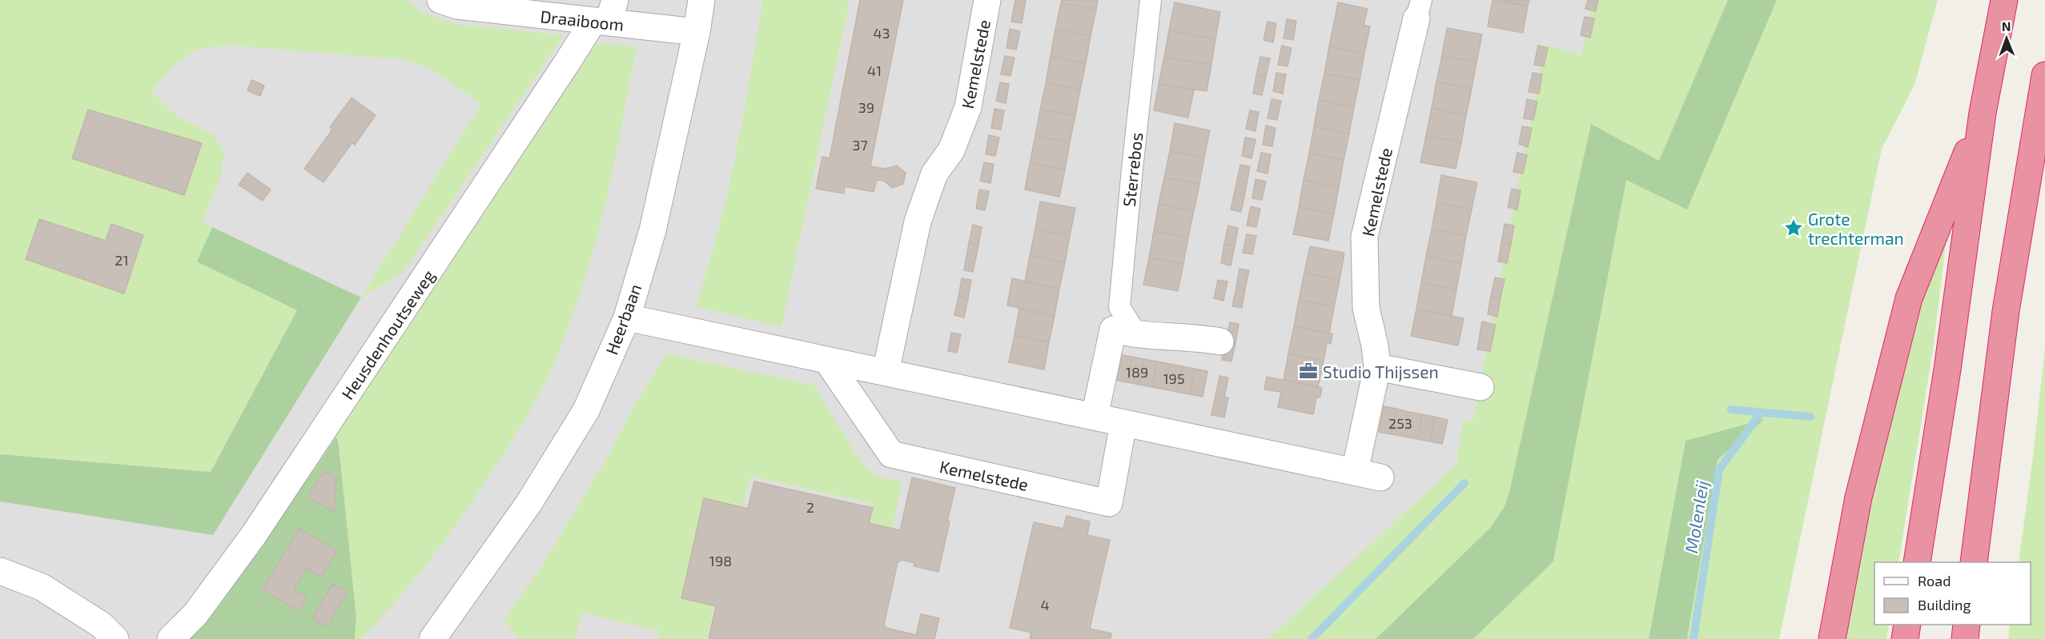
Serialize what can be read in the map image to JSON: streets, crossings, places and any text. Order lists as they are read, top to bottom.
{
  "streets": {
    "street": [
      "Draaiboom",
      "Kemelstede",
      "Sterrebos",
      "Heerbaan",
      "Heusdenhoutseweg"
    ]
  },
  "crossings": [
    ["Draaiboom", "Heerbaan"],
    ["Draaiboom", "Heusdenhoutseweg"]
  ],
  "water": ["Molenleij"],
  "places": {
    "place": ["Grote trechterman"],
    "office": ["Studio Thijssen"]
  },
  "house_numbers": [
    "43",
    "41",
    "39",
    "37",
    "21",
    "189",
    "195",
    "253",
    "2",
    "198",
    "4"
  ],
  "legend": ["Road", "Building"],
  "north": "top"
}
